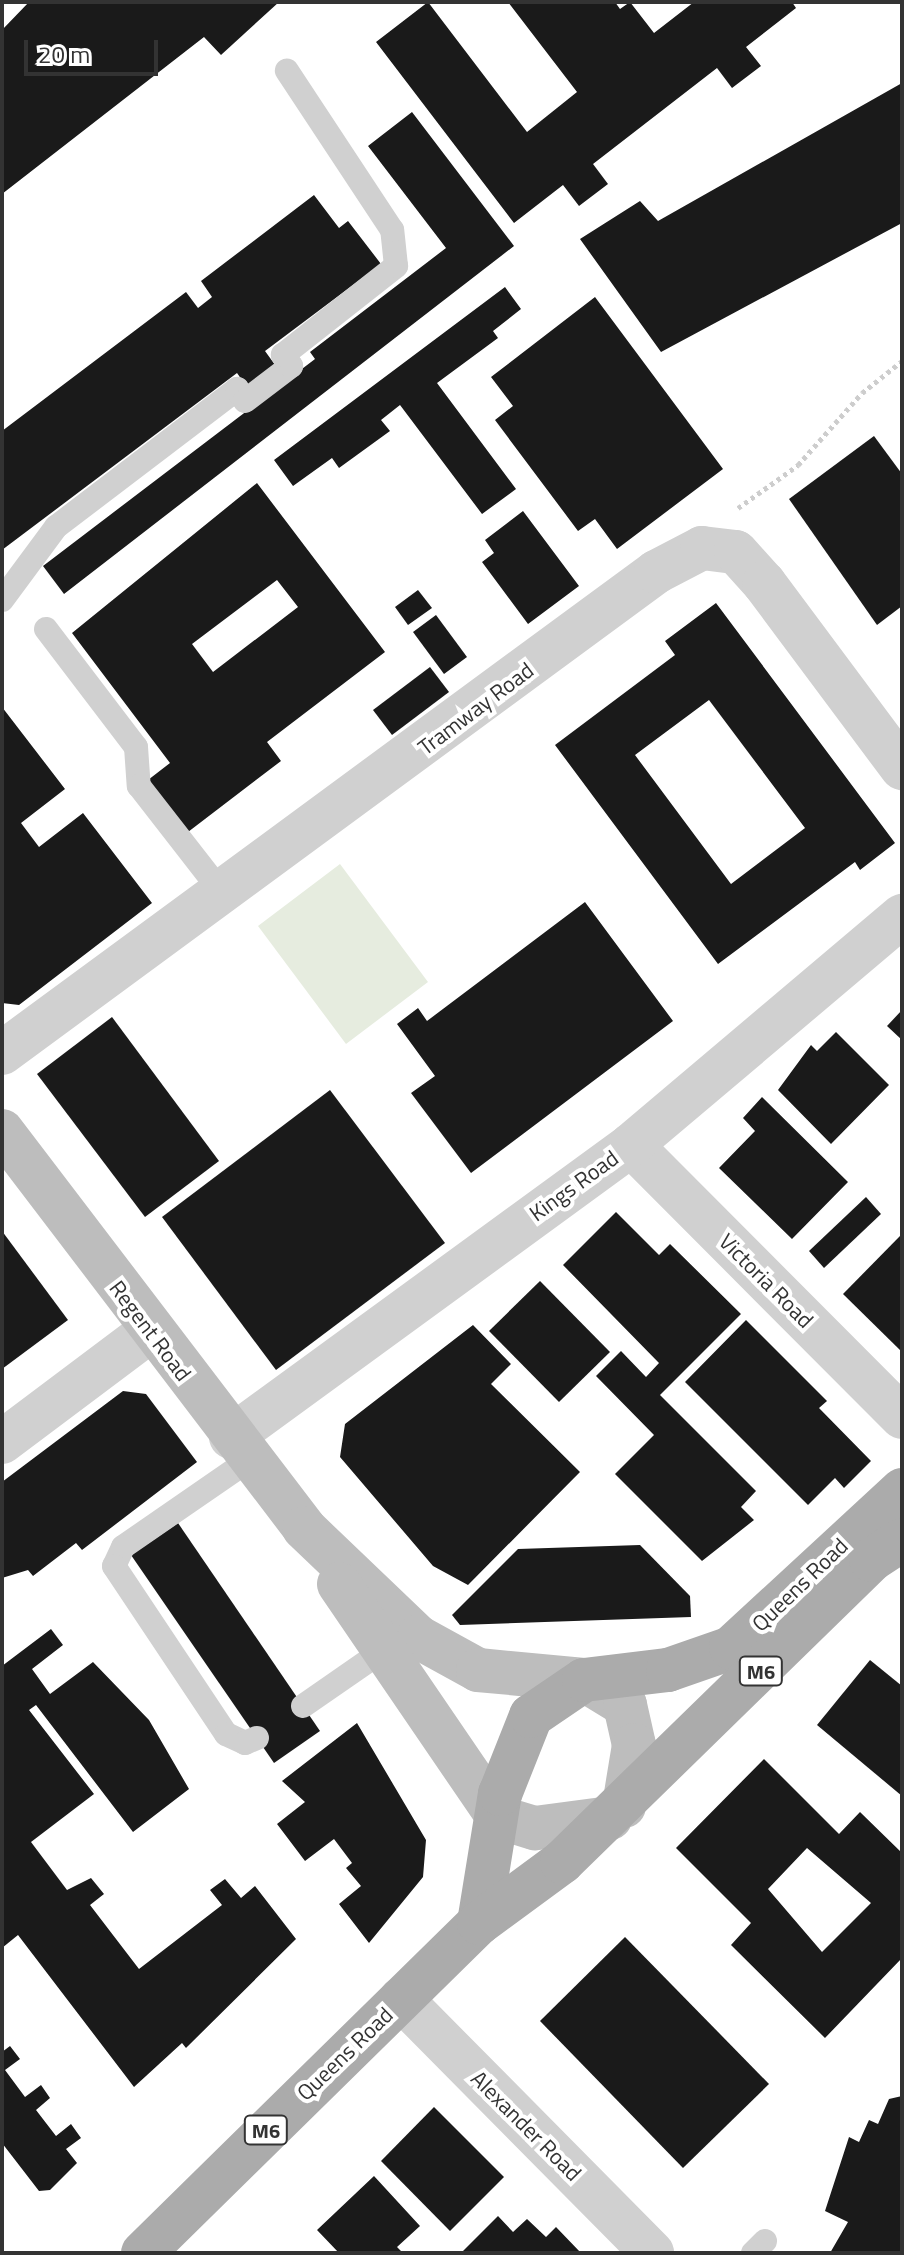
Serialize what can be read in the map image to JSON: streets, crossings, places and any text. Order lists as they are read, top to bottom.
{
  "streets": {
    "main road": ["Regent Road", "Queens Road", "M6"],
    "street": [
      "Tramway Road",
      "Kings Road",
      "Victoria Road",
      "Alexander Road"
    ]
  },
  "crossings": [
    ["Kings Road", "Victoria Road"],
    ["Kings Road", "Regent Road"],
    ["Regent Road", "Queens Road"],
    ["Queens Road", "Alexander Road"]
  ],
  "scale_bar": "20 m"
}
